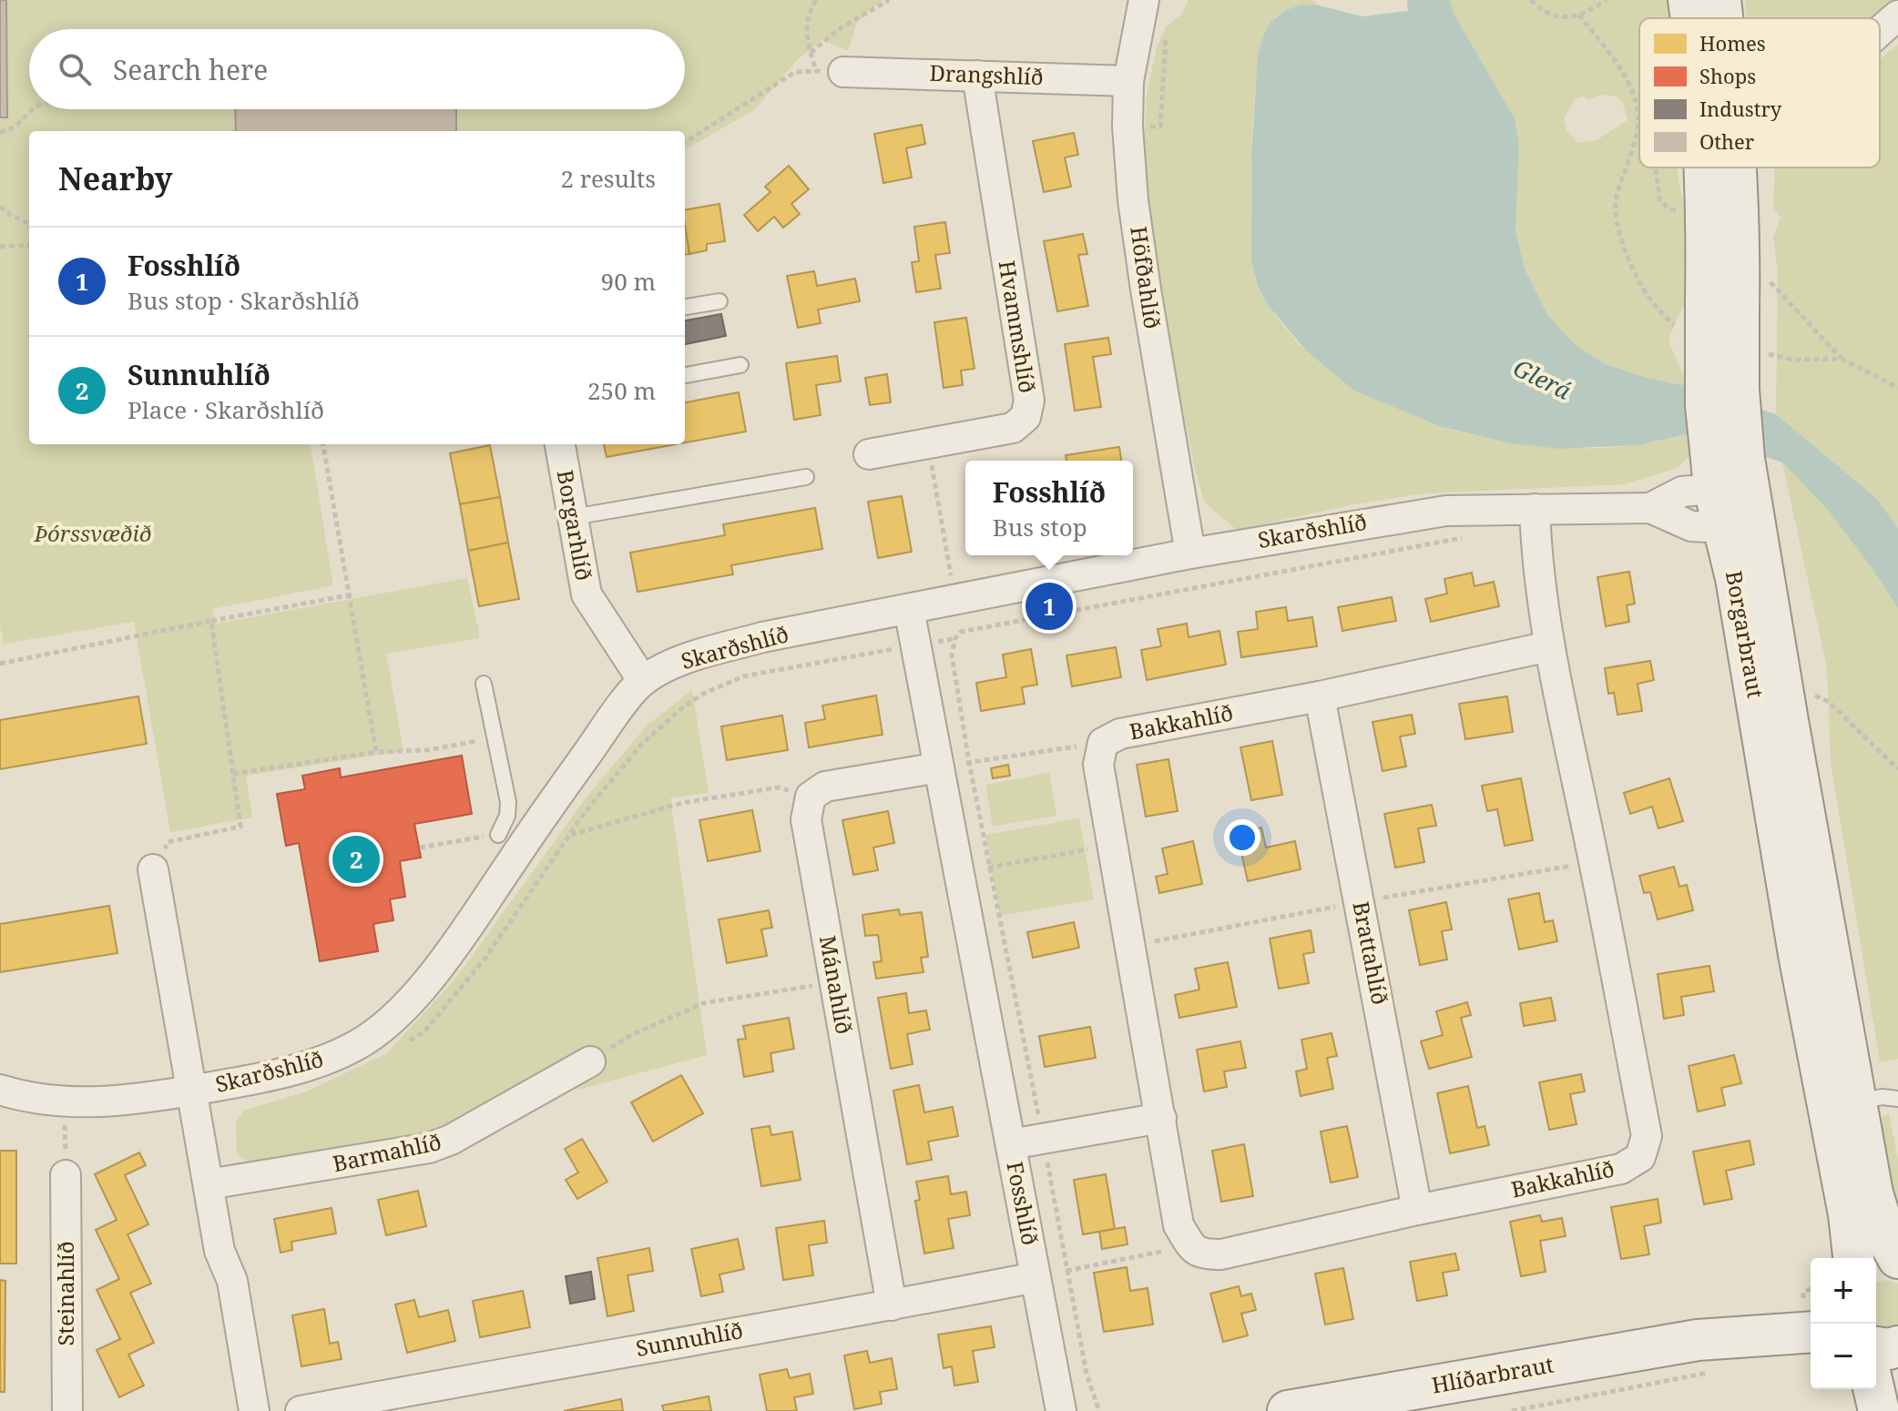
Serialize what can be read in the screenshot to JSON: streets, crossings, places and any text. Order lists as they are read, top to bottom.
{
  "streets": {
    "street": [
      "Drangshlíð",
      "Höfðahlíð",
      "Hvammshlíð",
      "Borgarhlíð",
      "Skarðshlíð",
      "Borgarbraut",
      "Bakkahlíð",
      "Brattahlíð",
      "Mánahlíð",
      "Barmahlíð",
      "Fosshlíð",
      "Steinahlíð",
      "Sunnuhlíð",
      "Hlíðarbraut"
    ]
  },
  "crossings": [
    ["Drangshlíð", "Höfðahlíð"],
    ["Drangshlíð", "Hvammshlíð"],
    ["Höfðahlíð", "Skarðshlíð"],
    ["Borgarhlíð", "Skarðshlíð"],
    ["Skarðshlíð", "Borgarbraut"],
    ["Skarðshlíð", "Bakkahlíð"],
    ["Skarðshlíð", "Fosshlíð"],
    ["Bakkahlíð", "Brattahlíð"],
    ["Mánahlíð", "Sunnuhlíð"],
    ["Fosshlíð", "Sunnuhlíð"]
  ],
  "water": ["Glerá"],
  "parks": ["Þórssvæðið"],
  "legend": [
    "Homes",
    "Shops",
    "Industry",
    "Other"
  ],
  "page": {
    "search": "Search here",
    "heading": ["Nearby", "2 results"],
    "list": [
      {
        "mark": "1",
        "name": "Fosshlíð",
        "note": "Bus stop · Skarðshlíð",
        "value": "90 m"
      },
      {
        "mark": "2",
        "name": "Sunnuhlíð",
        "note": "Place · Skarðshlíð",
        "value": "250 m"
      }
    ],
    "popup": ["Fosshlíð", "Bus stop"],
    "pins": ["1", "2"],
    "map_buttons": ["+", "−"]
  }
}
